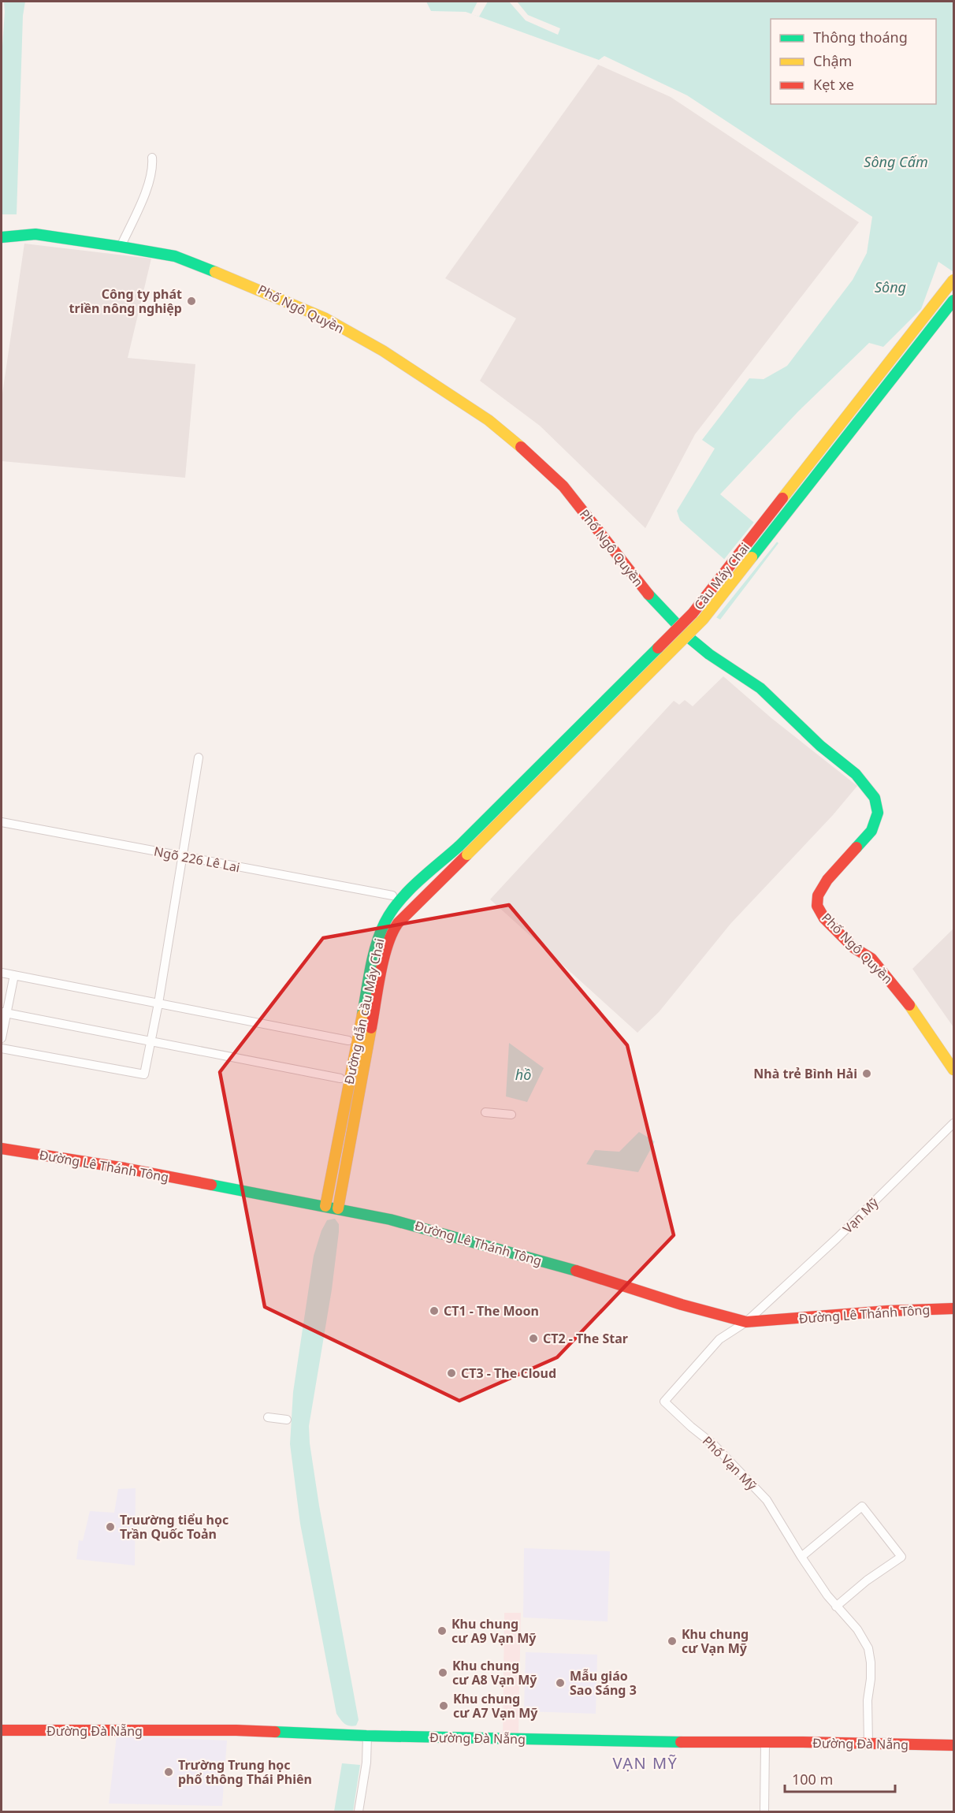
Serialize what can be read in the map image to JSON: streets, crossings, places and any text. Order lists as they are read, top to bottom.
{
  "streets": {
    "street": [
      "Phố Ngô Quyền",
      "Cầu Máy Chai",
      "Ngõ 226 Lê Lai",
      "Đường dẫn cầu Máy Chai",
      "Đường Lê Thánh Tông",
      "Vạn Mỹ",
      "Phố Vạn Mỹ",
      "Đường Đà Nẵng"
    ]
  },
  "crossings": [
    ["Cầu Máy Chai", "Đường dẫn cầu Máy Chai"],
    ["Đường dẫn cầu Máy Chai", "Đường Lê Thánh Tông"],
    ["Đường Lê Thánh Tông", "Phố Vạn Mỹ"],
    ["Vạn Mỹ", "Phố Vạn Mỹ"],
    ["Phố Vạn Mỹ", "Đường Đà Nẵng"]
  ],
  "districts": ["VẠN MỸ"],
  "water": ["Sông Cấm", "Sông", "hồ"],
  "places": [
    "Công ty phát triền nông nghiệp",
    "Nhà trẻ Bình Hải",
    "CT1 - The Moon",
    "CT2 - The Star",
    "CT3 - The Cloud",
    "Truường tiểu học Trần Quốc Toản",
    "Khu chung cư A9 Vạn Mỹ",
    "Khu chung cư Vạn Mỹ",
    "Khu chung cư A8 Vạn Mỹ",
    "Mẫu giáo Sao Sáng 3",
    "Khu chung cư A7 Vạn Mỹ",
    "Trường Trung học phổ thông Thái Phiên"
  ],
  "legend": ["Thông thoáng", "Chậm", "Kẹt xe"],
  "scale_bar": "100 m"
}
